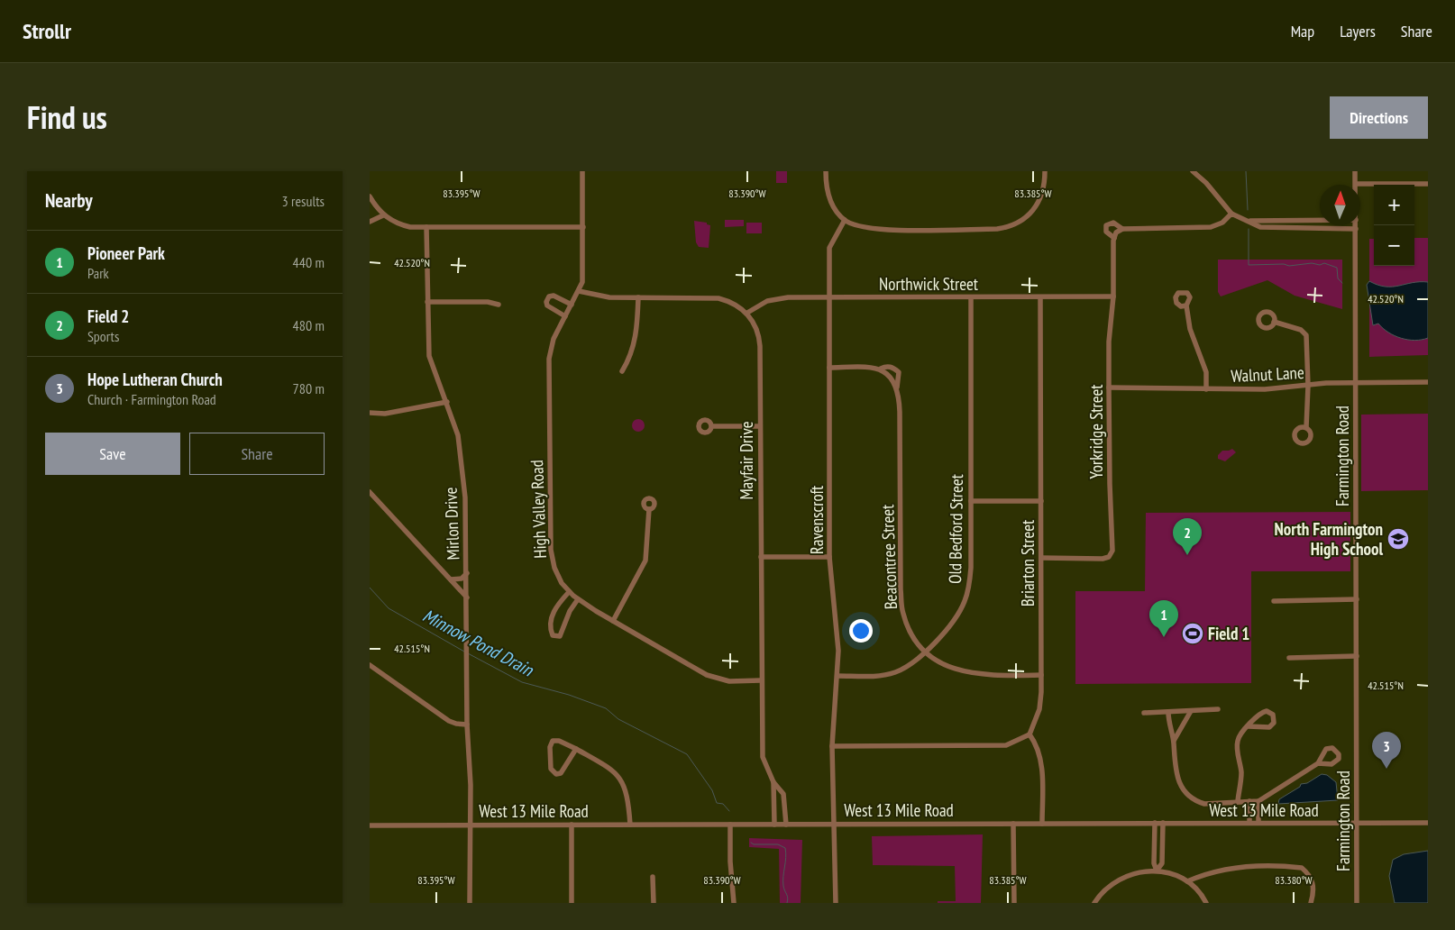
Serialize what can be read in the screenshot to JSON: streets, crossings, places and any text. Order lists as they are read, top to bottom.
{
  "streets": {
    "street": [
      "Northwick Street",
      "Walnut Lane",
      "Yorkridge Street",
      "Farmington Road",
      "Mayfair Drive",
      "High Valley Road",
      "Ravenscroft",
      "Mirlon Drive",
      "Old Bedford Street",
      "Beacontree Street",
      "Briarton Street",
      "West 13 Mile Road"
    ]
  },
  "crossings": [
    ["Northwick Street", "Yorkridge Street"],
    ["Northwick Street", "Mayfair Drive"],
    ["Northwick Street", "Ravenscroft"],
    ["Northwick Street", "Old Bedford Street"],
    ["Northwick Street", "Briarton Street"],
    ["Walnut Lane", "Yorkridge Street"],
    ["Walnut Lane", "Farmington Road"],
    ["Yorkridge Street", "Briarton Street"],
    ["Farmington Road", "West 13 Mile Road"],
    ["Mayfair Drive", "High Valley Road"],
    ["Mayfair Drive", "West 13 Mile Road"],
    ["Ravenscroft", "Old Bedford Street"],
    ["Ravenscroft", "Beacontree Street"],
    ["Ravenscroft", "West 13 Mile Road"],
    ["Mirlon Drive", "West 13 Mile Road"],
    ["Old Bedford Street", "Beacontree Street"],
    ["Beacontree Street", "Briarton Street"]
  ],
  "water": ["Minnow Pond Drain"],
  "places": {
    "school or university": ["North Farmington High School"],
    "sports": ["Field 1"]
  },
  "north": "top",
  "page": {
    "header": "Strollr",
    "nav": ["Map", "Layers", "Share"],
    "title": "Find us",
    "buttons": [
      "Directions",
      ["Save", "Share"]
    ],
    "heading": ["Nearby", "3 results"],
    "map_buttons": ["+", "−"],
    "list": [
      {
        "mark": "1",
        "name": "Pioneer Park",
        "note": "Park",
        "value": "440 m"
      },
      {
        "mark": "2",
        "name": "Field 2",
        "note": "Sports",
        "value": "480 m"
      },
      {
        "mark": "3",
        "name": "Hope Lutheran Church",
        "note": "Church · Farmington Road",
        "value": "780 m"
      }
    ],
    "pins": ["2", "1", "3"]
  },
  "coordinates": [
    "83.395°W",
    "83.390°W",
    "83.385°W",
    "42.520°N",
    "42.515°N",
    "83.380°W"
  ]
}
